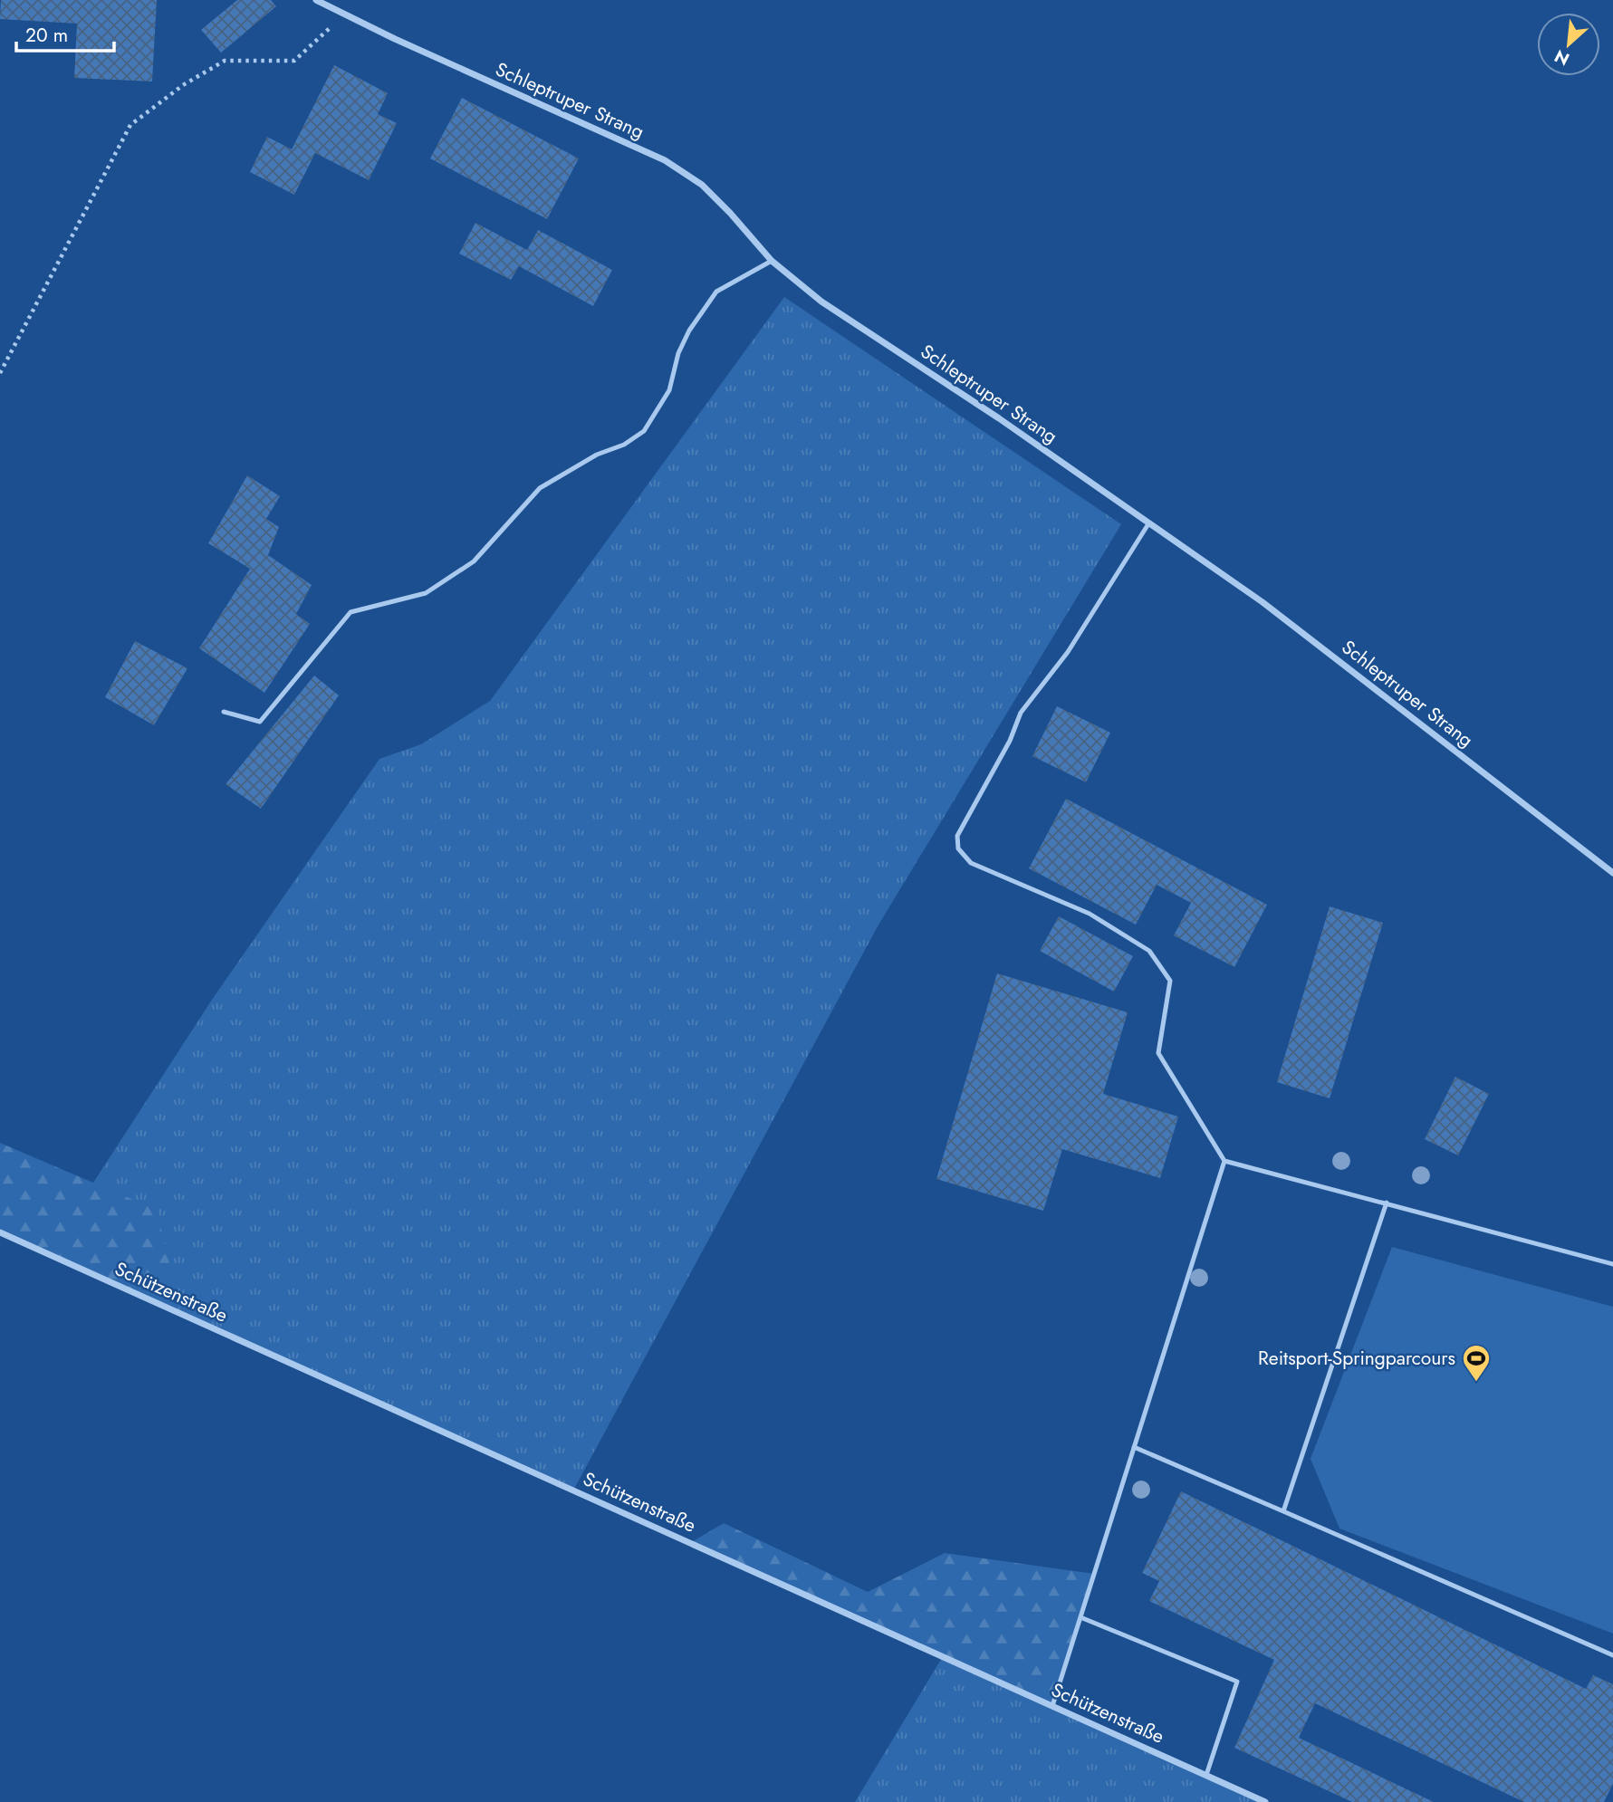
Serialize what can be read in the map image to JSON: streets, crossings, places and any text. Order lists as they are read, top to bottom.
{
  "streets": {
    "street": ["Schleptruper Strang", "Schützenstraße"]
  },
  "places": {
    "sports": ["Reitsport-Springparcours"]
  },
  "scale_bar": "20 m",
  "north": "bottom left"
}
